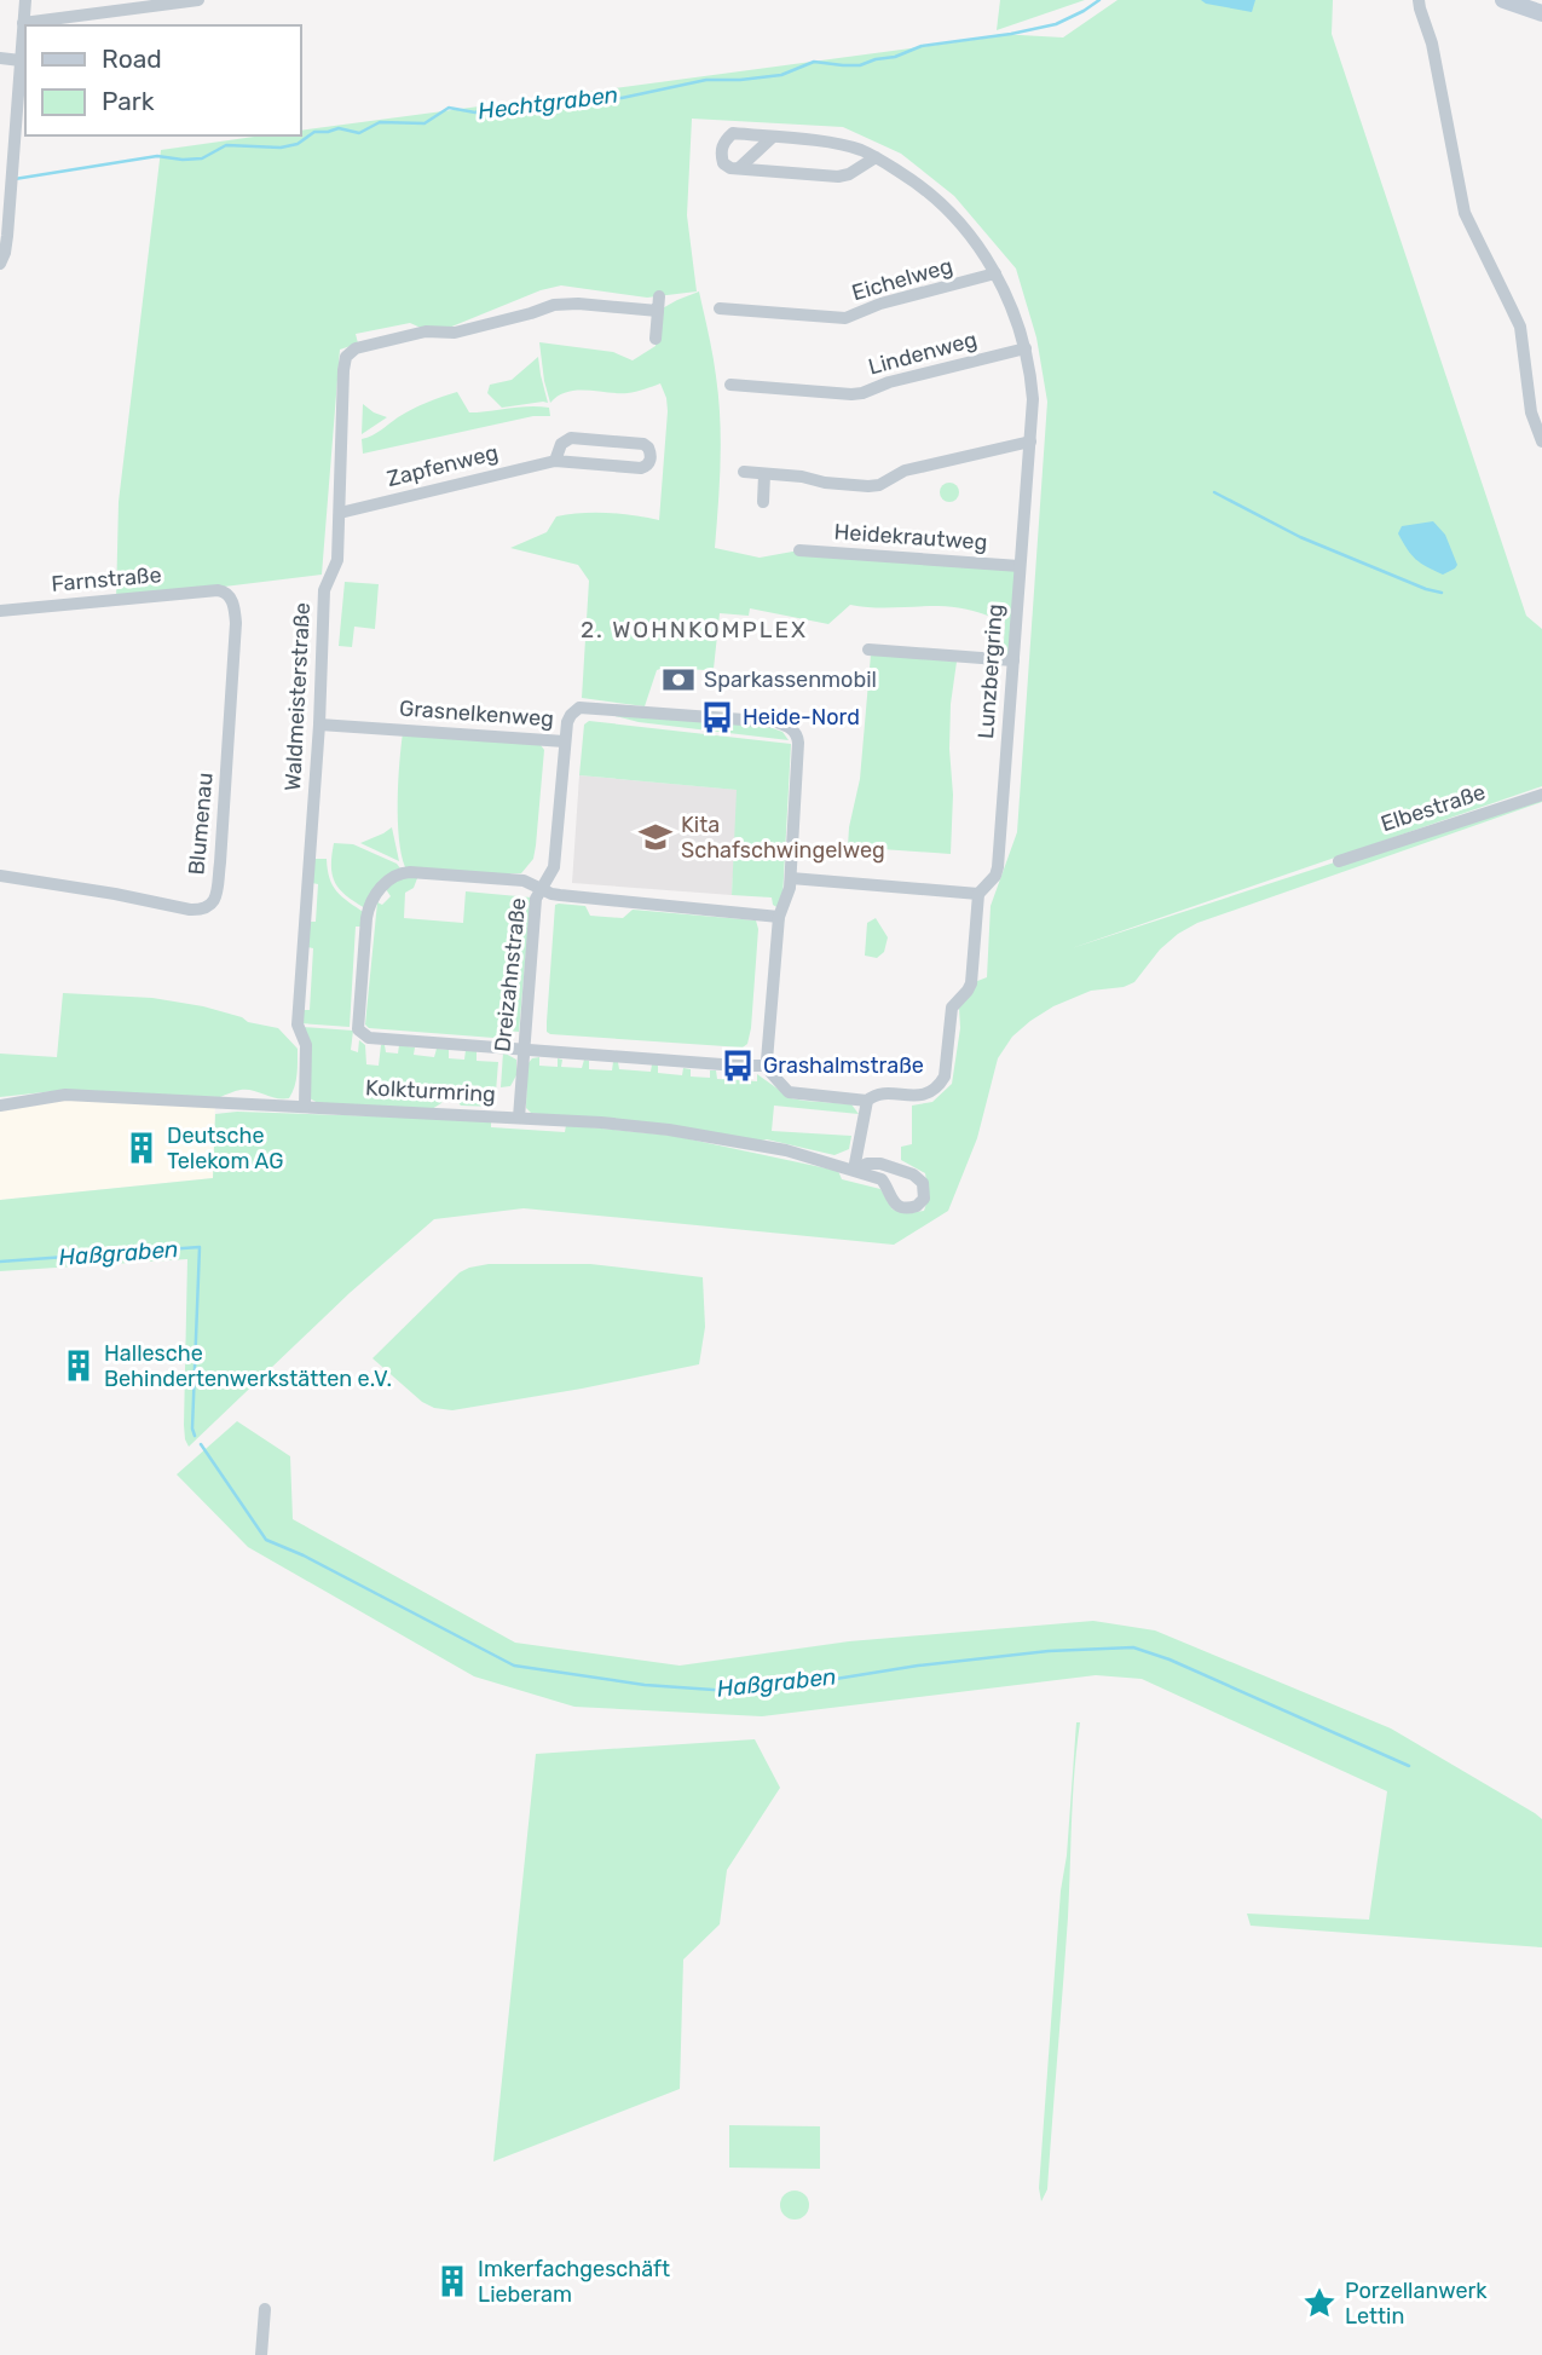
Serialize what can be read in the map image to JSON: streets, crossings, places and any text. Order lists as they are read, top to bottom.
{
  "streets": {
    "street": [
      "Eichelweg",
      "Lindenweg",
      "Zapfenweg",
      "Heidekrautweg",
      "Farnstraße",
      "Lunzbergring",
      "Waldmeisterstraße",
      "Grasnelkenweg",
      "Elbestraße",
      "Blumenau",
      "Dreizahnstraße",
      "Kolkturmring"
    ]
  },
  "crossings": [
    ["Eichelweg", "Lunzbergring"],
    ["Lindenweg", "Lunzbergring"],
    ["Zapfenweg", "Waldmeisterstraße"],
    ["Heidekrautweg", "Lunzbergring"],
    ["Farnstraße", "Blumenau"],
    ["Waldmeisterstraße", "Grasnelkenweg"],
    ["Waldmeisterstraße", "Kolkturmring"],
    ["Grasnelkenweg", "Dreizahnstraße"],
    ["Dreizahnstraße", "Kolkturmring"]
  ],
  "districts": ["2. WOHNKOMPLEX"],
  "water": ["Hechtgraben", "Haßgraben"],
  "places": {
    "bank": ["Sparkassenmobil"],
    "bus stop": ["Heide-Nord", "Grashalmstraße"],
    "school or university": ["Kita Schafschwingelweg"],
    "building": ["Deutsche Telekom AG", "Hallesche Behindertenwerkstätten e.V.", "Imkerfachgeschäft Lieberam"],
    "place": ["Porzellanwerk Lettin"]
  },
  "legend": ["Road", "Park"]
}
